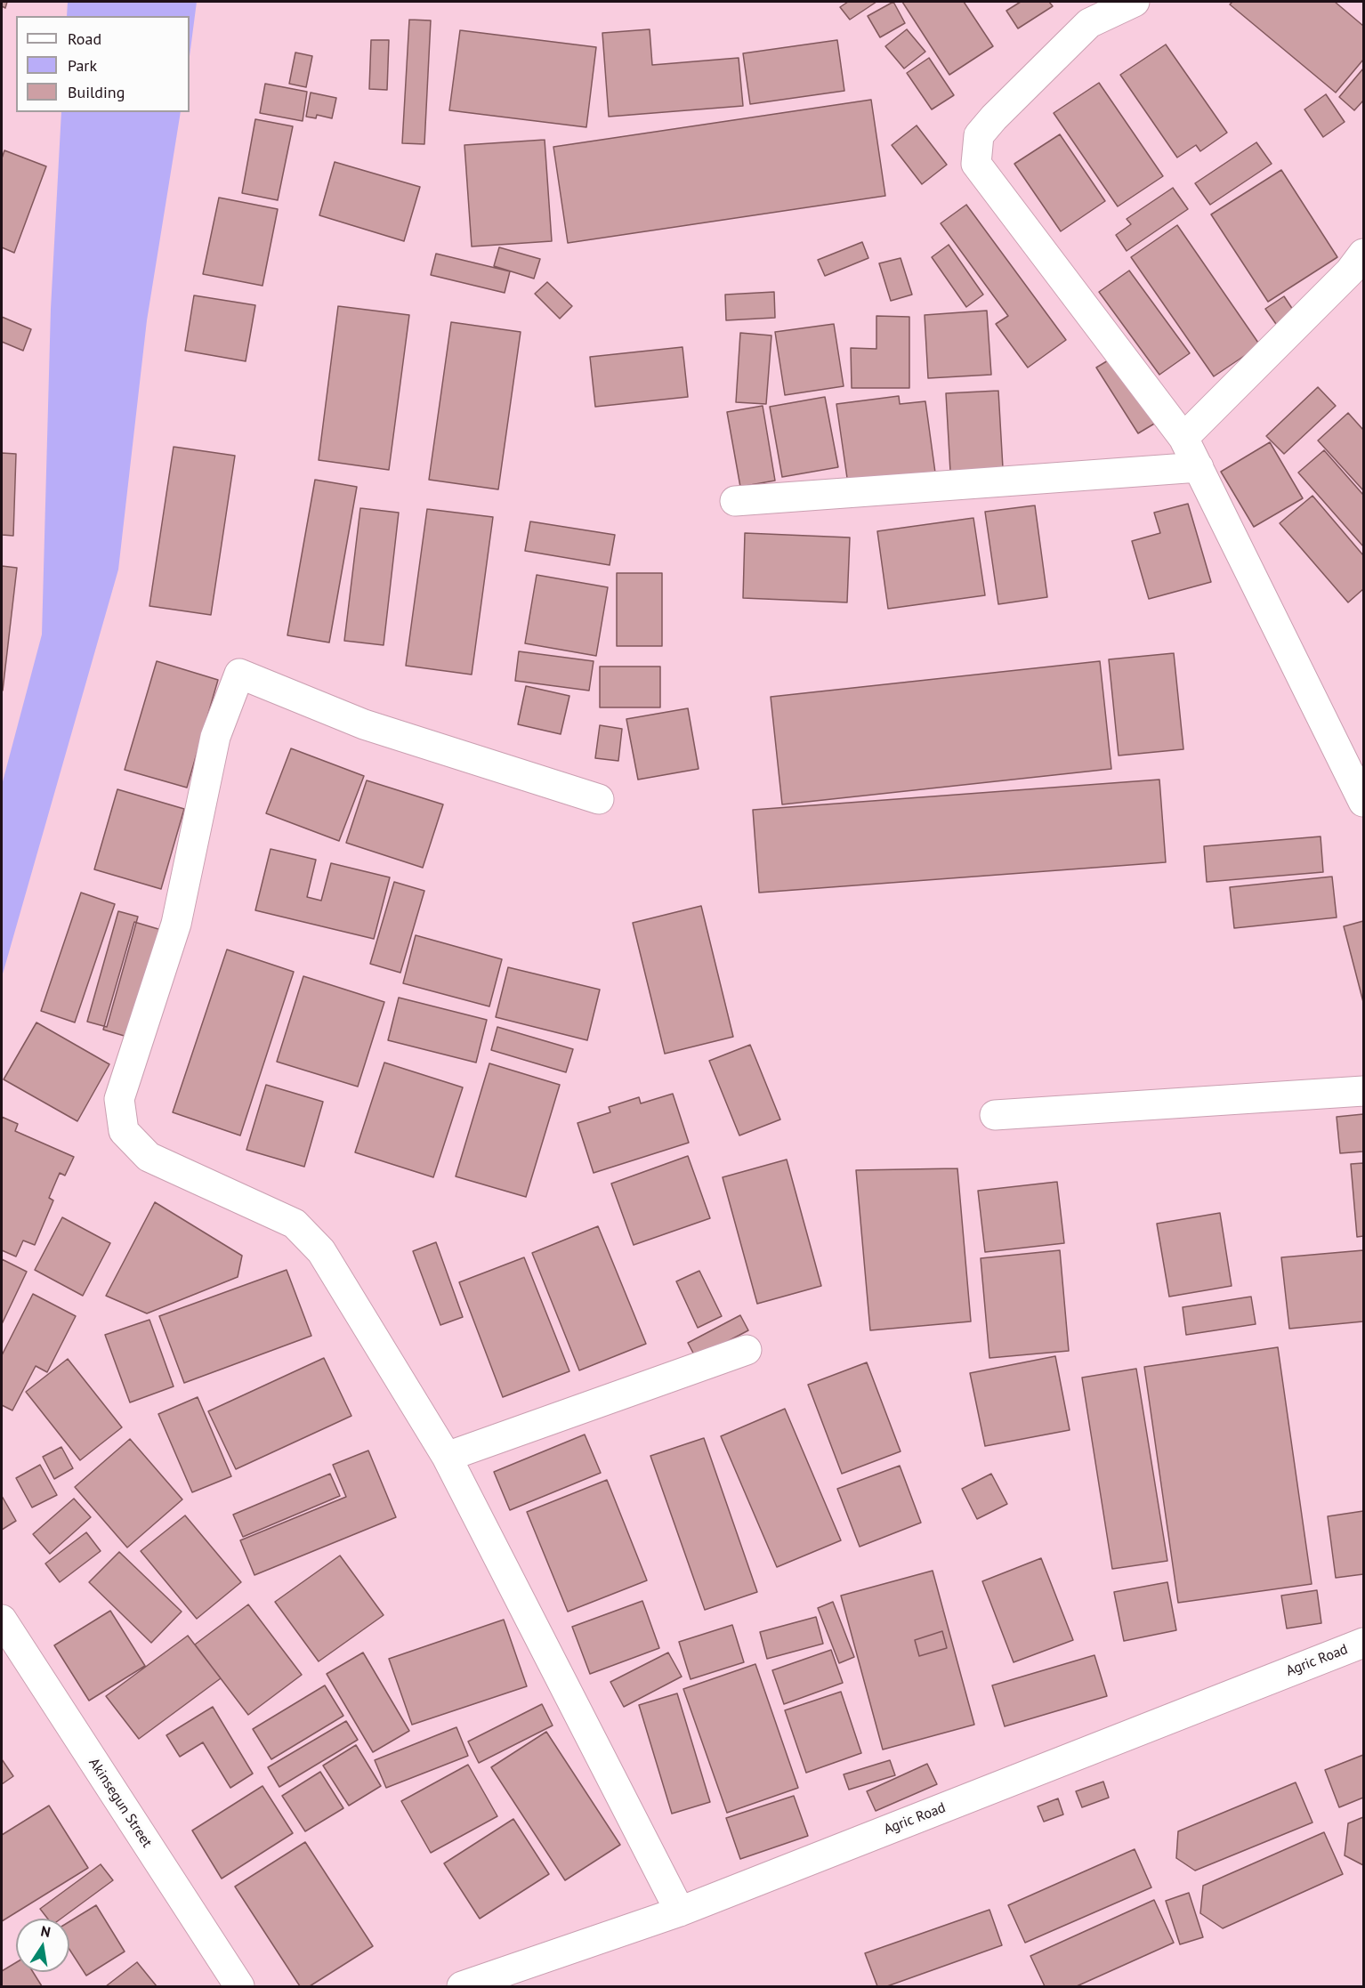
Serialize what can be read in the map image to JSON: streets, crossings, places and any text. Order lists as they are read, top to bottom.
{
  "streets": {
    "street": ["Agric Road", "Akinsegun Street"]
  },
  "legend": ["Road", "Park", "Building"],
  "north": "top"
}
